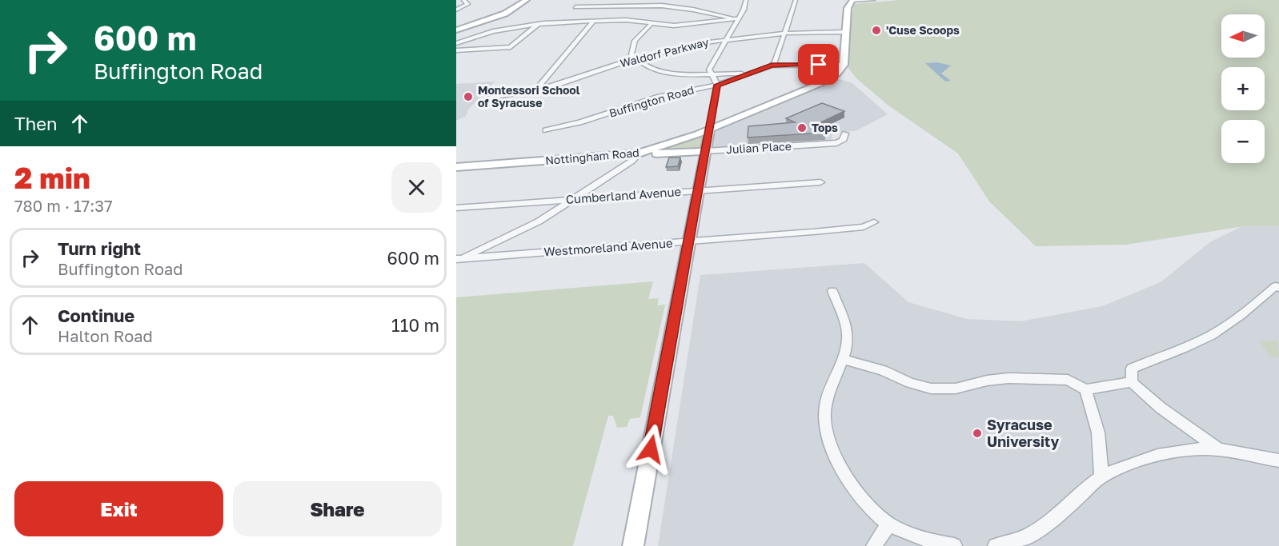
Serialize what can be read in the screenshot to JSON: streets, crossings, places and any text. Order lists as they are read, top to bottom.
{
  "streets": {
    "street": [
      "Waldorf Parkway",
      "Buffington Road",
      "Julian Place",
      "Nottingham Road",
      "Cumberland Avenue",
      "Westmoreland Avenue"
    ]
  },
  "crossings": [
    ["Buffington Road", "Nottingham Road"],
    ["Julian Place", "Nottingham Road"]
  ],
  "places": [
    "'Cuse Scoops",
    "Montessori School of Syracuse",
    "Tops",
    "Syracuse University"
  ],
  "north": "left",
  "page": {
    "turn": ["600 m", "Buffington Road"],
    "map_buttons": ["+", "−"],
    "then": "Then",
    "heading": ["2 min", "780 m · 17:37"],
    "list": [
      {
        "name": "Turn right",
        "note": "Buffington Road",
        "value": "600 m"
      },
      {
        "name": "Continue",
        "note": "Halton Road",
        "value": "110 m"
      }
    ],
    "buttons": ["Exit", "Share"]
  }
}
